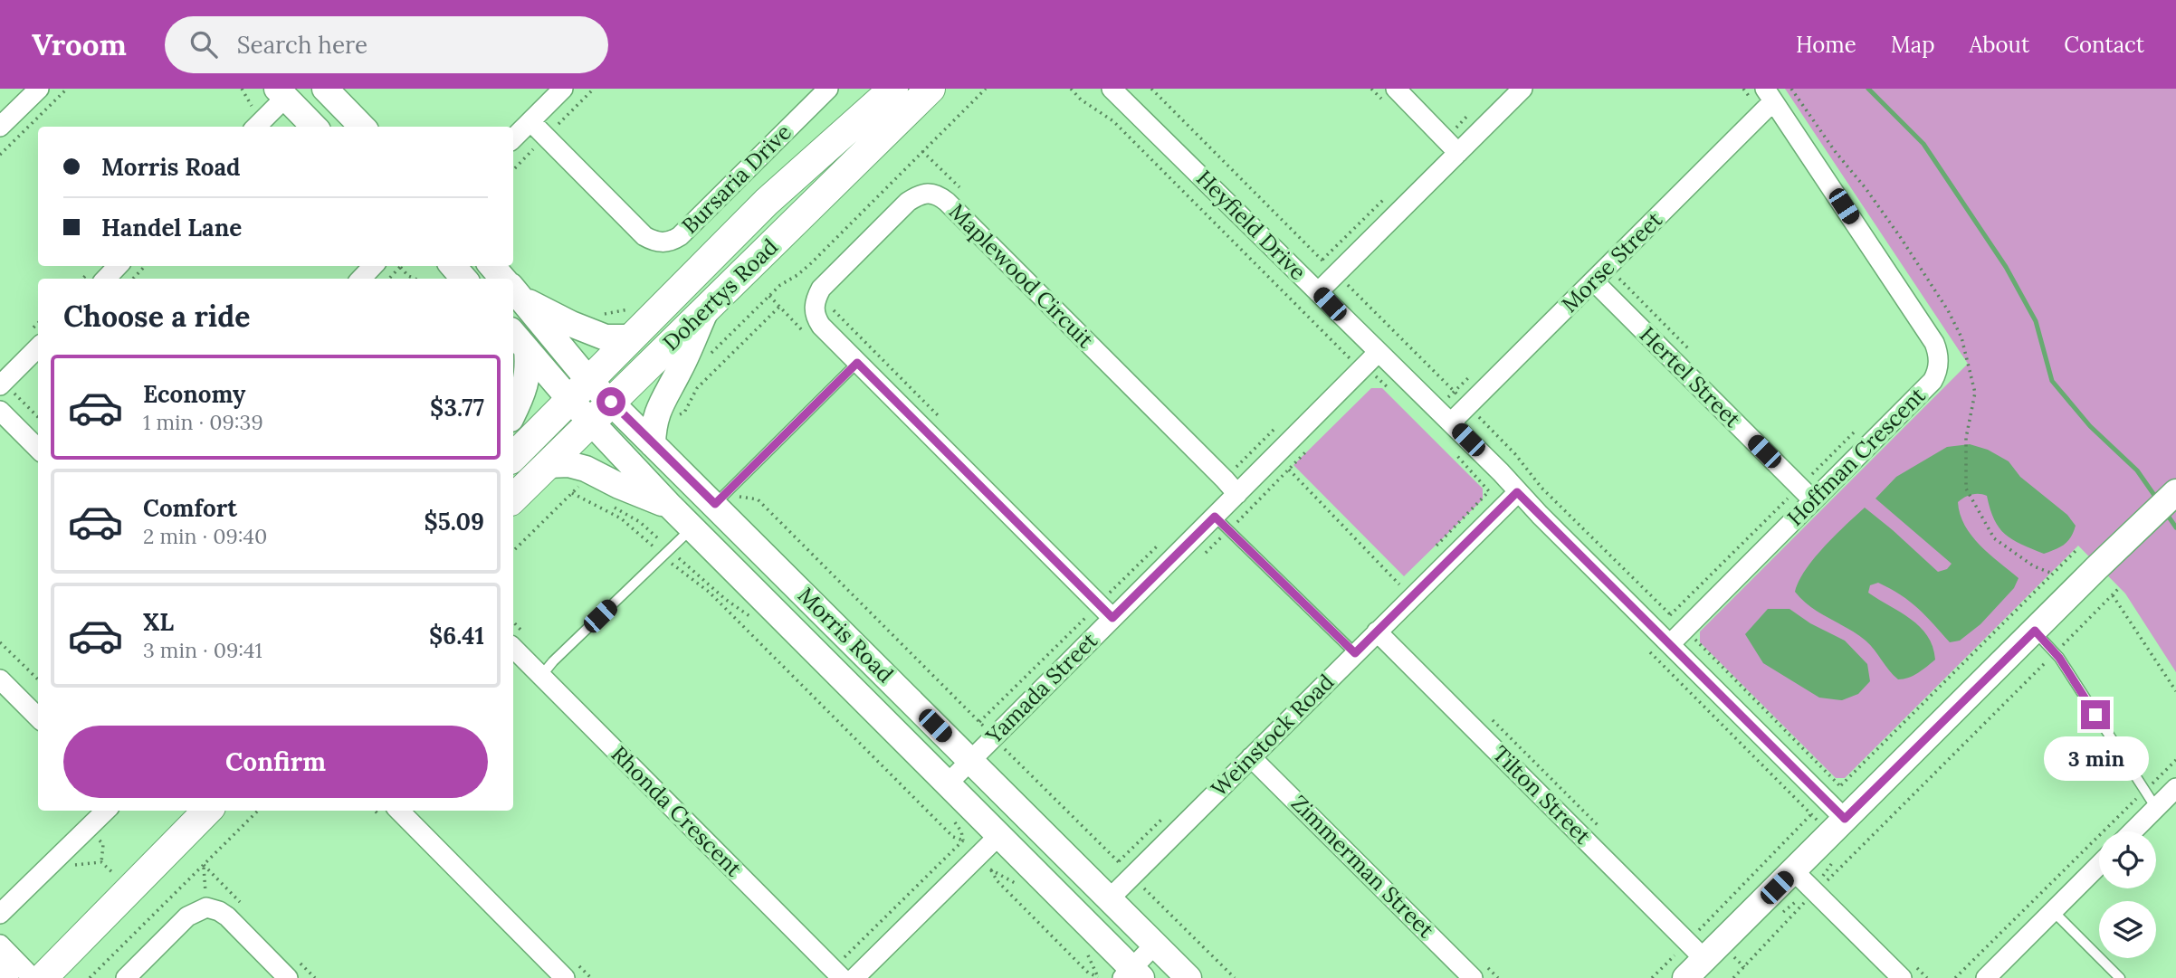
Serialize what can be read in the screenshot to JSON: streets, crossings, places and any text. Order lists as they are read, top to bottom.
{
  "streets": {
    "main road": ["Dohertys Road"],
    "street": [
      "Bursaria Drive",
      "Heyfield Drive",
      "Morse Street",
      "Maplewood Circuit",
      "Hertel Street",
      "Hoffman Crescent",
      "Morris Road",
      "Yamada Street",
      "Weinstock Road",
      "Tilton Street",
      "Rhonda Crescent",
      "Zimmerman Street"
    ]
  },
  "crossings": [
    ["Heyfield Drive", "Morse Street"],
    ["Heyfield Drive", "Hoffman Crescent"],
    ["Heyfield Drive", "Yamada Street"],
    ["Heyfield Drive", "Weinstock Road"],
    ["Morse Street", "Hertel Street"],
    ["Morse Street", "Hoffman Crescent"],
    ["Maplewood Circuit", "Yamada Street"],
    ["Dohertys Road", "Morris Road"],
    ["Hertel Street", "Hoffman Crescent"],
    ["Morris Road", "Yamada Street"],
    ["Morris Road", "Weinstock Road"],
    ["Weinstock Road", "Tilton Street"],
    ["Weinstock Road", "Zimmerman Street"]
  ],
  "page": {
    "header": "Vroom",
    "search": "Search here",
    "nav": [
      "Home",
      "Map",
      "About",
      "Contact"
    ],
    "banner": ["Morris Road", "Handel Lane"],
    "heading": "Choose a ride",
    "list": [
      {
        "name": "Economy",
        "note": "1 min · 09:39",
        "value": "$3.77"
      },
      {
        "name": "Comfort",
        "note": "2 min · 09:40",
        "value": "$5.09"
      },
      {
        "name": "XL",
        "note": "3 min · 09:41",
        "value": "$6.41"
      }
    ],
    "buttons": "Confirm",
    "bubble": "3 min"
  }
}
